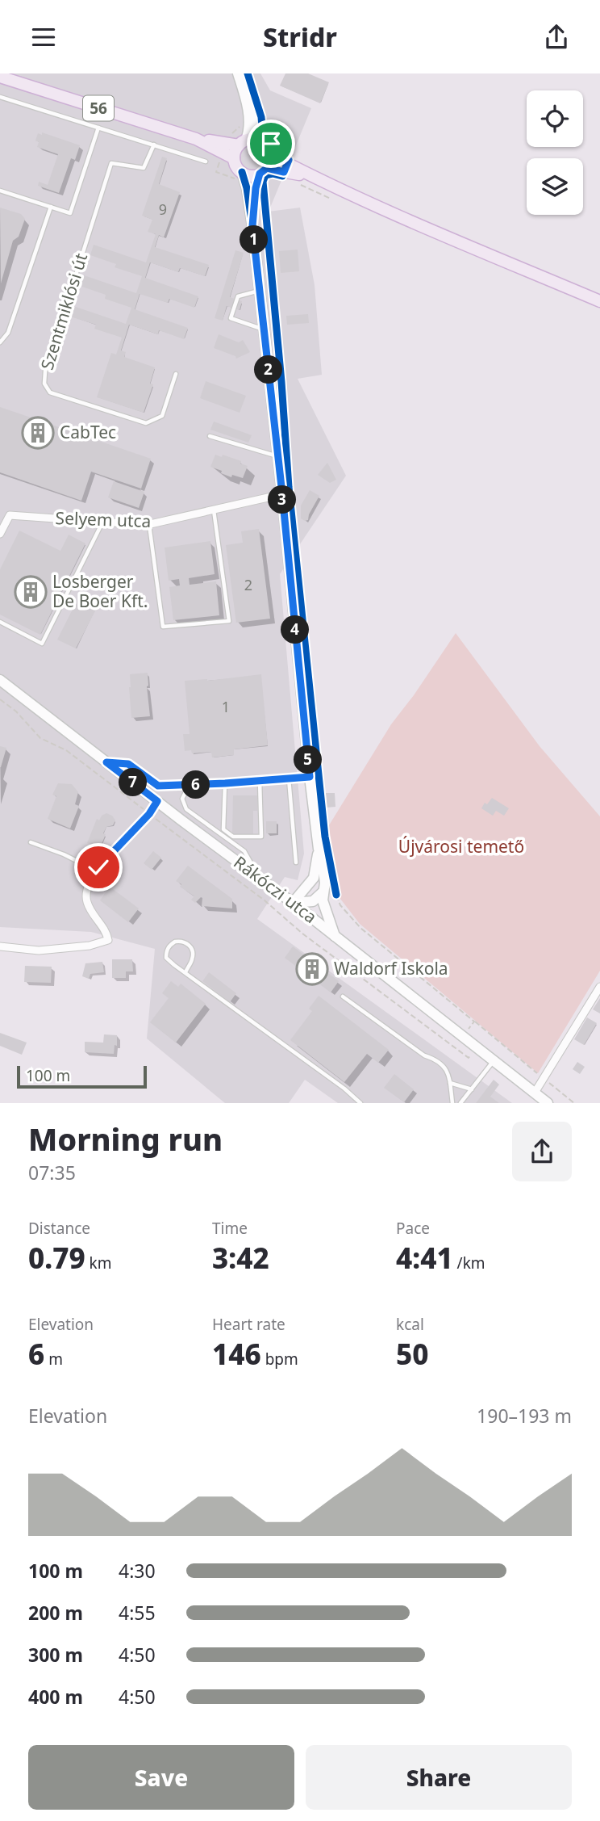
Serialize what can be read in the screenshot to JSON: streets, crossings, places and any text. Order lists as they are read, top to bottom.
{
  "streets": {
    "main road": ["56"],
    "street": ["Selyem utca", "Rákóczi utca"],
    "lane": ["Szentmiklósi út"]
  },
  "parks": ["Újvárosi temető"],
  "places": {
    "building": ["CabTec", "Losberger De Boer Kft.", "Waldorf Iskola"]
  },
  "house_numbers": ["9", "2", "1"],
  "scale_bar": "100 m",
  "page": {
    "header": "Stridr",
    "pins": [
      "1",
      "2",
      "3",
      "4",
      "5",
      "7",
      "6"
    ],
    "scale": "100 m",
    "heading": ["Morning run", "07:35"],
    "stats": [
      ["Distance", "0.79 km"],
      ["Time", "3:42"],
      ["Pace", "4:41 /km"],
      ["Elevation", "6 m"],
      ["Heart rate", "146 bpm"],
      ["kcal", "50"]
    ],
    "chart": ["Elevation", "190–193 m"],
    "list": [
      {
        "name": "100 m",
        "note": "4:30"
      },
      {
        "name": "200 m",
        "note": "4:55"
      },
      {
        "name": "300 m",
        "note": "4:50"
      },
      {
        "name": "400 m",
        "note": "4:50"
      }
    ],
    "buttons": ["Save", "Share"]
  }
}
